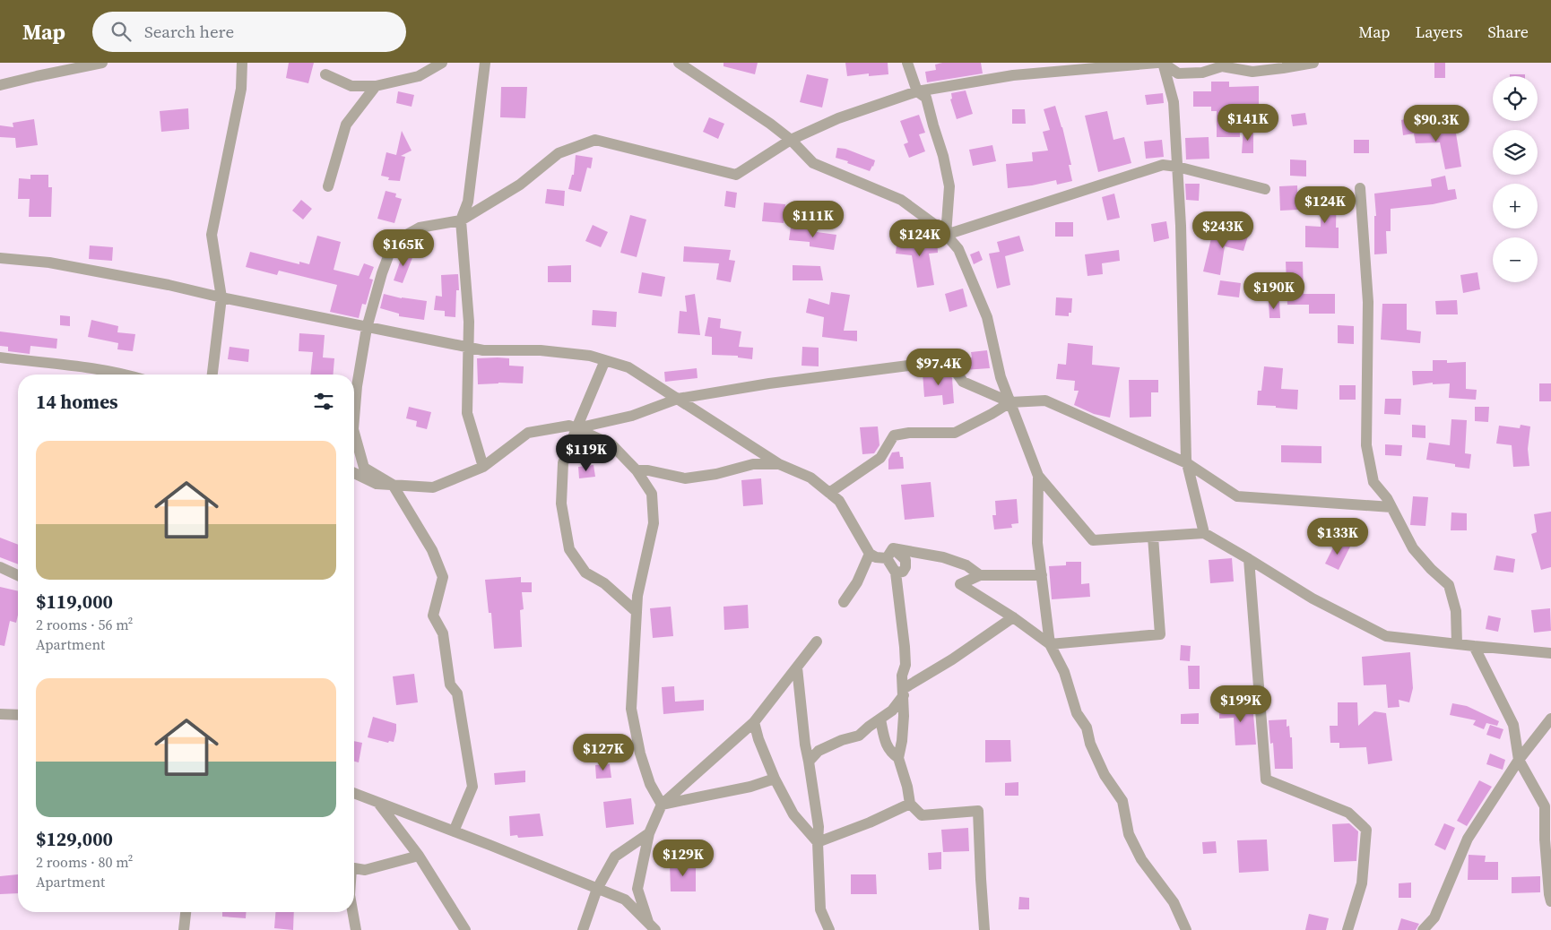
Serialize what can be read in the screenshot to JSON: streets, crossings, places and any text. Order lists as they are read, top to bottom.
{
  "page": {
    "header": "Map",
    "search": "Search here",
    "nav": ["Map", "Layers", "Share"],
    "map_buttons": ["+", "−"],
    "price": [
      "$141K",
      "$90.3K",
      "$124K",
      "$111K",
      "$243K",
      "$124K",
      "$165K",
      "$190K",
      "$97.4K",
      "$119K",
      "$133K",
      "$199K",
      "$127K",
      "$129K"
    ],
    "heading": "14 homes",
    "list": [
      {
        "name": "$119,000",
        "note": "2 rooms · 56 m² · Apartment"
      },
      {
        "name": "$129,000",
        "note": "2 rooms · 80 m² · Apartment"
      }
    ]
  }
}
